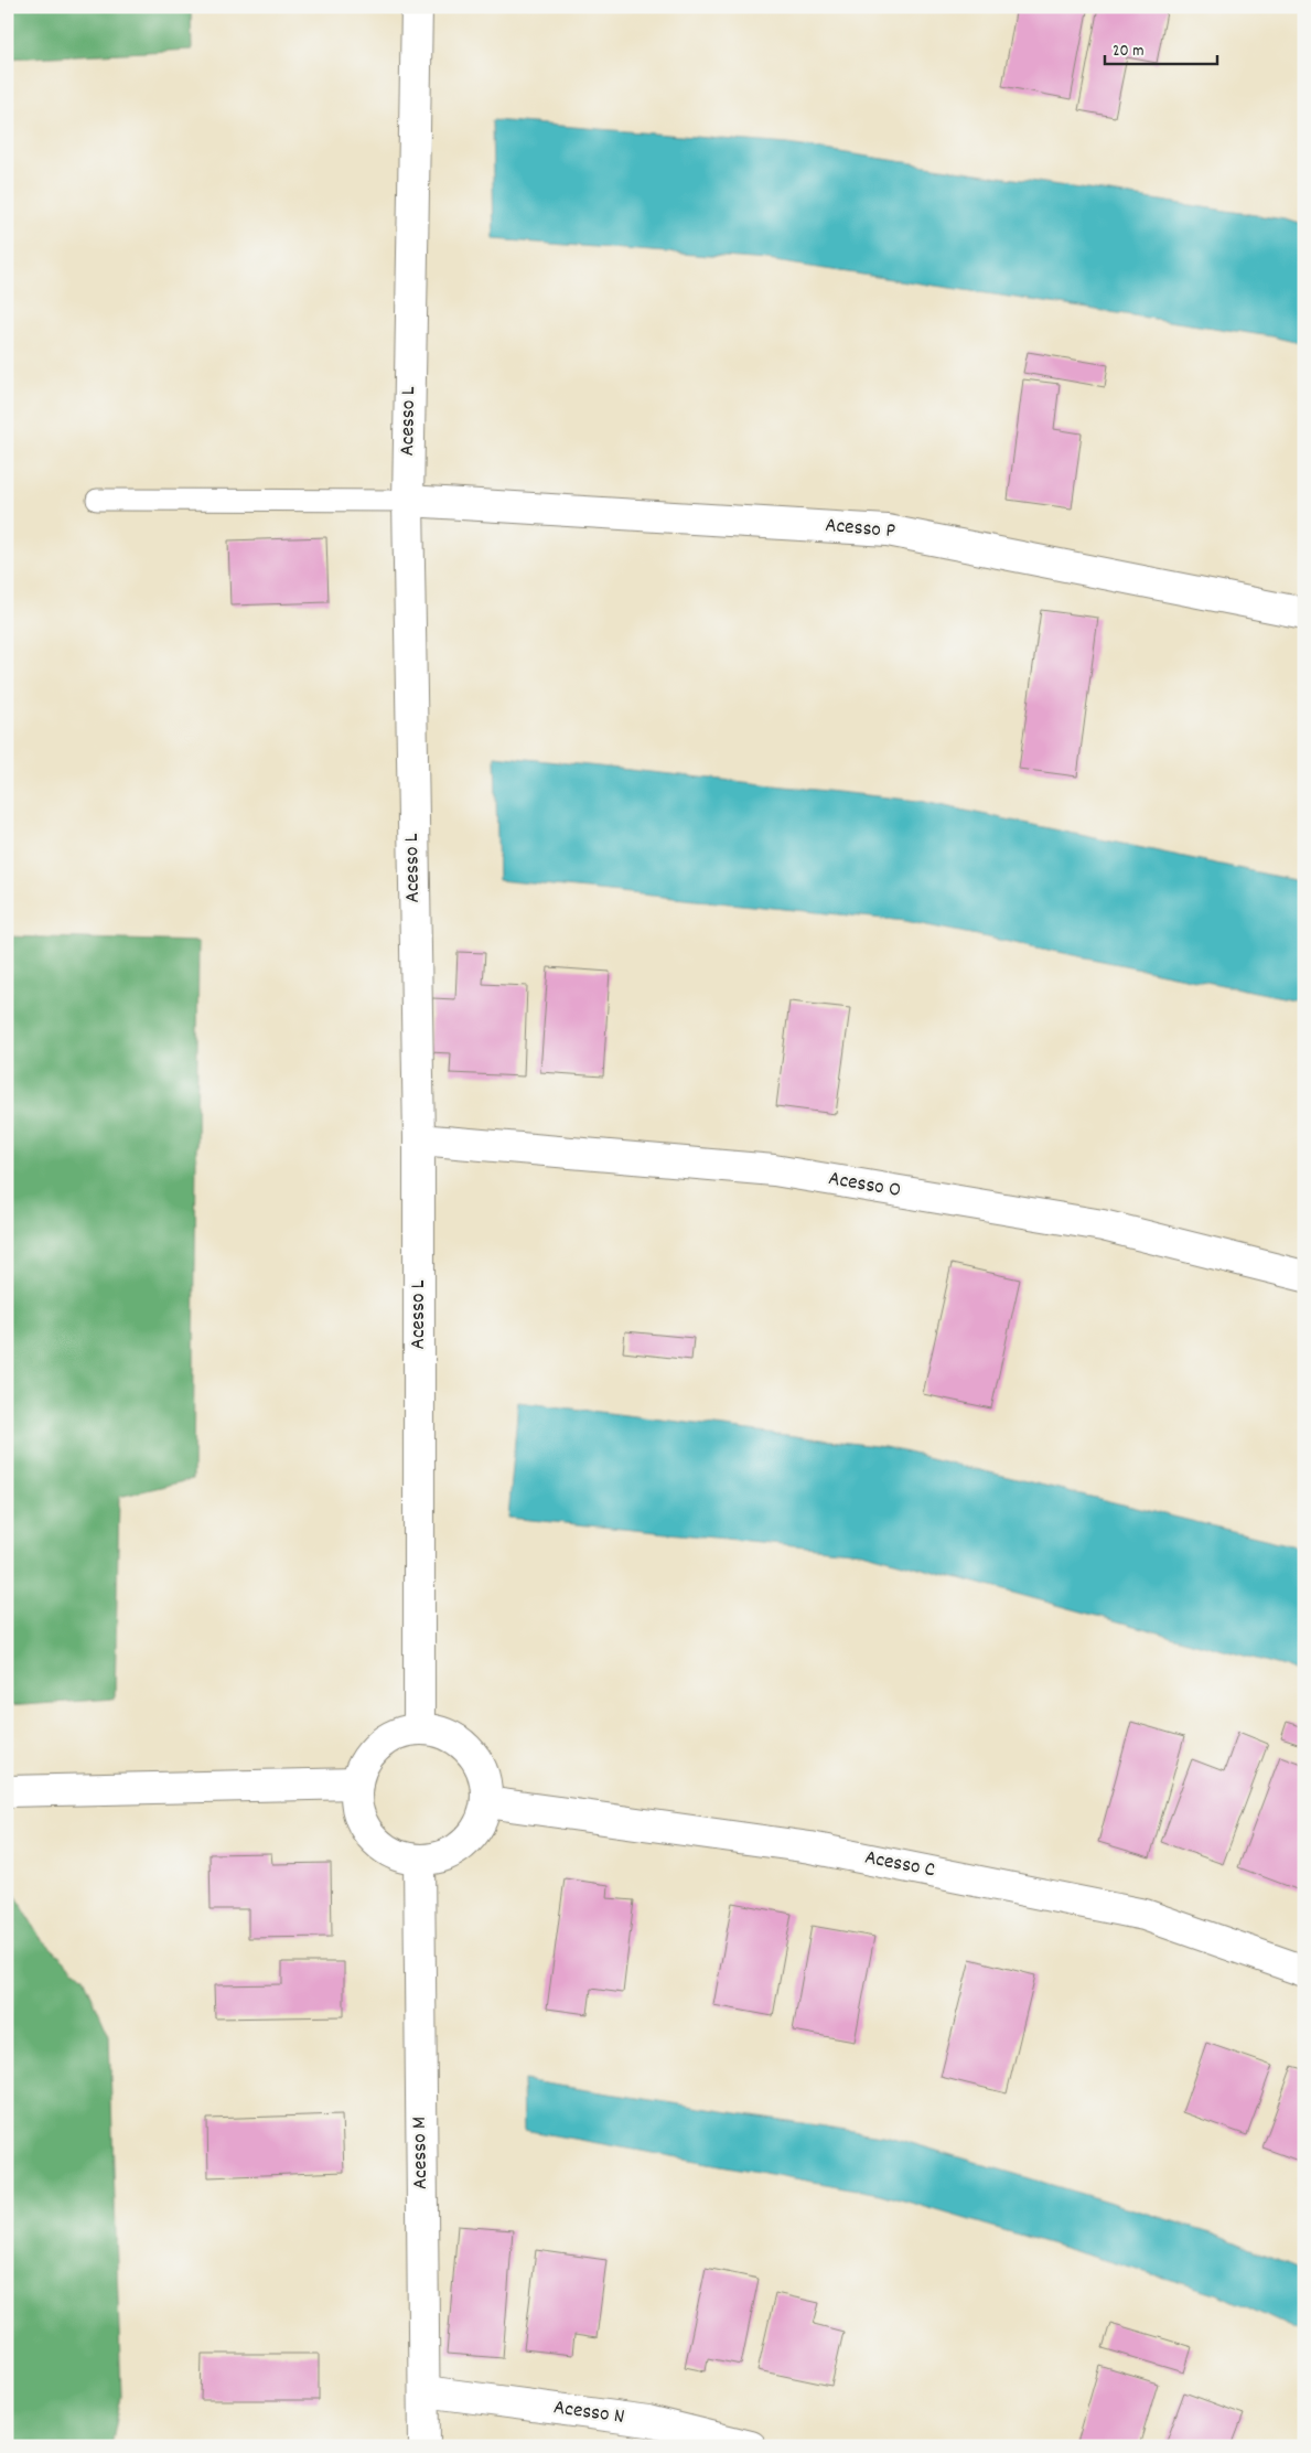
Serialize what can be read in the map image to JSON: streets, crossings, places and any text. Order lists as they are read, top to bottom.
{
  "streets": {
    "street": [
      "Acesso L",
      "Acesso P",
      "Acesso O",
      "Acesso C",
      "Acesso M",
      "Acesso N"
    ]
  },
  "crossings": [
    ["Acesso L", "Acesso P"],
    ["Acesso L", "Acesso O"],
    ["Acesso L", "Acesso C"],
    ["Acesso L", "Acesso M"],
    ["Acesso C", "Acesso M"],
    ["Acesso M", "Acesso N"]
  ],
  "scale_bar": "20 m"
}
